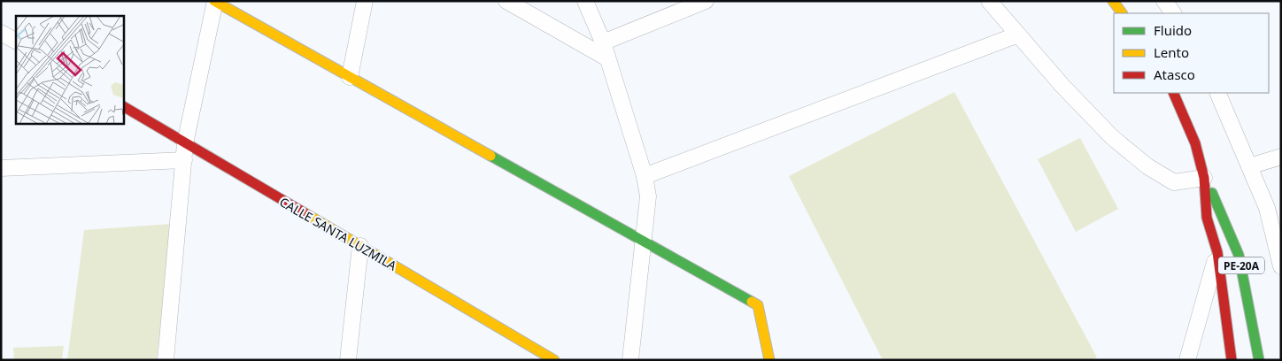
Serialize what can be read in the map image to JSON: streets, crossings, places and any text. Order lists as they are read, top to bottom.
{
  "streets": {
    "main road": ["CALLE SANTA LUZMILA", "PE-20A"]
  },
  "legend": ["Fluido", "Lento", "Atasco"]
}
